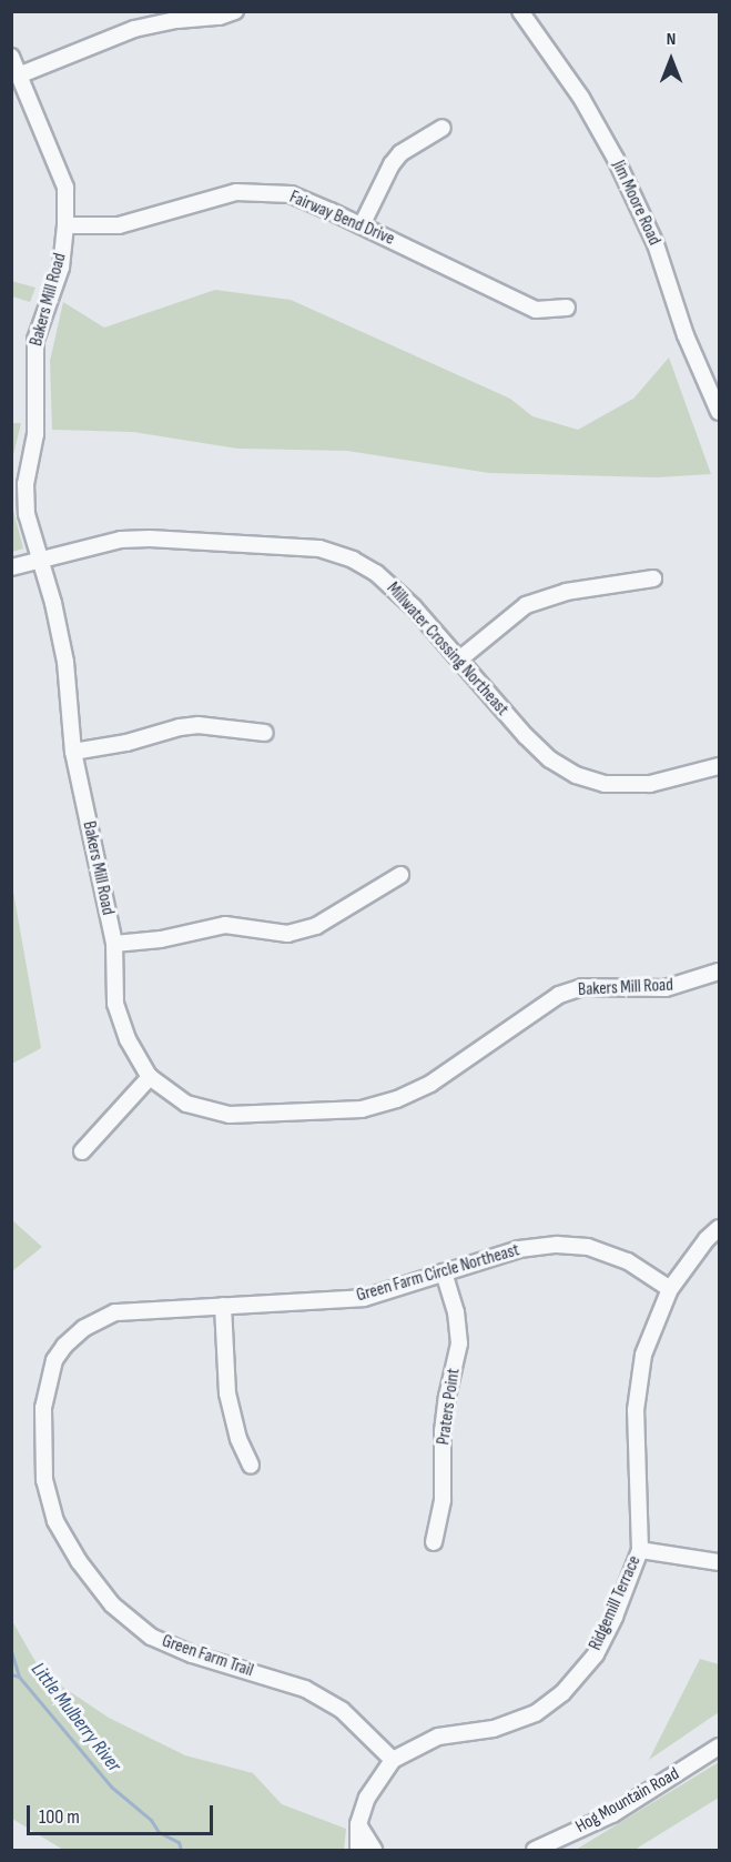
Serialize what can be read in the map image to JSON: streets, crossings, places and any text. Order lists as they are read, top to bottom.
{
  "streets": {
    "street": [
      "Jim Moore Road",
      "Fairway Bend Drive",
      "Bakers Mill Road",
      "Millwater Crossing Northeast",
      "Green Farm Circle Northeast",
      "Praters Point",
      "Ridgemill Terrace",
      "Green Farm Trail",
      "Hog Mountain Road"
    ]
  },
  "crossings": [
    ["Fairway Bend Drive", "Bakers Mill Road"],
    ["Bakers Mill Road", "Millwater Crossing Northeast"],
    ["Green Farm Circle Northeast", "Praters Point"],
    ["Green Farm Circle Northeast", "Ridgemill Terrace"],
    ["Green Farm Circle Northeast", "Green Farm Trail"],
    ["Ridgemill Terrace", "Green Farm Trail"]
  ],
  "water": ["Little Mulberry River"],
  "scale_bar": "100 m",
  "north": "top"
}
